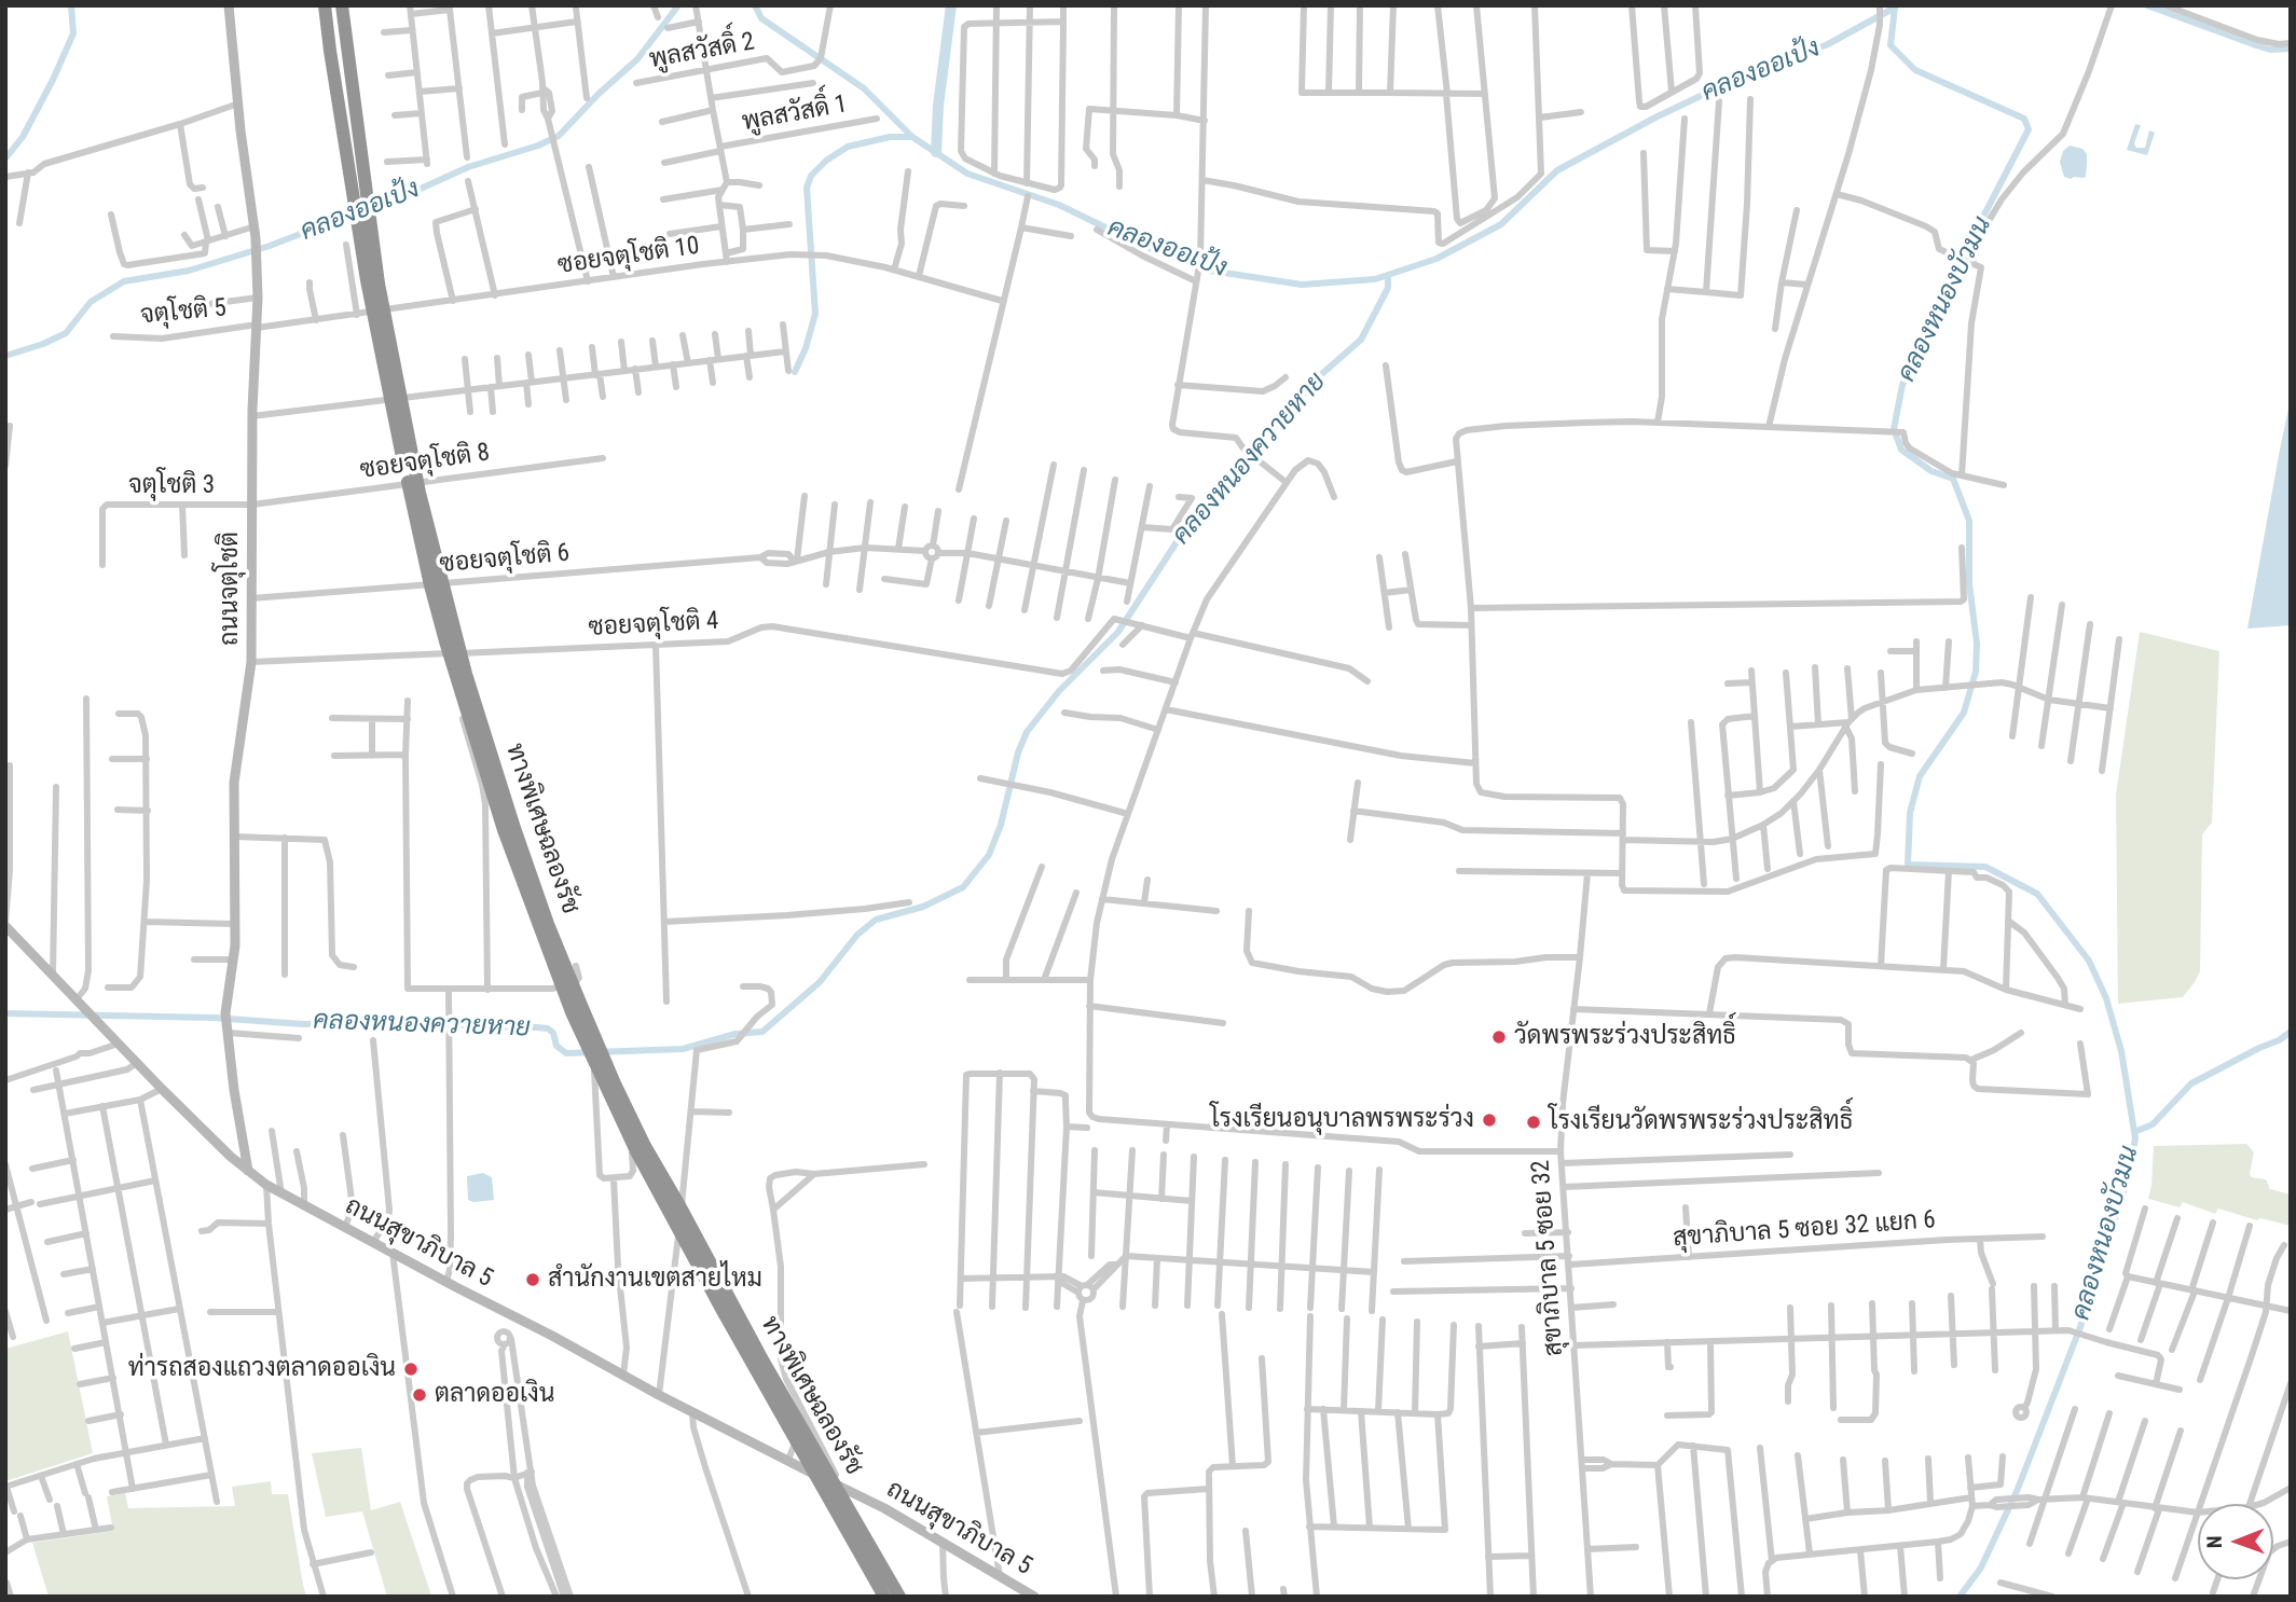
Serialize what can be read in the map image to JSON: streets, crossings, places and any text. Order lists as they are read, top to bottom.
{
  "streets": {
    "highway": ["ทางพิเศษฉลองรัช"],
    "main road": ["ถนนจตุโชติ", "ถนนสุขาภิบาล 5"],
    "street": [
      "พูลสวัสดิ์ 2",
      "พูลสวัสดิ์ 1",
      "ซอยจตุโชติ 10",
      "จตุโชติ 5",
      "ซอยจตุโชติ 8",
      "จตุโชติ 3",
      "ซอยจตุโชติ 6",
      "ซอยจตุโชติ 4",
      "สุขาภิบาล 5 ซอย 32 แยก 6",
      "สุขาภิบาล 5 ซอย 32"
    ]
  },
  "crossings": [
    ["ซอยจตุโชติ 10", "จตุโชติ 5"],
    ["ซอยจตุโชติ 10", "ถนนจตุโชติ"],
    ["จตุโชติ 5", "ถนนจตุโชติ"],
    ["ซอยจตุโชติ 8", "จตุโชติ 3"],
    ["ซอยจตุโชติ 8", "ถนนจตุโชติ"],
    ["จตุโชติ 3", "ถนนจตุโชติ"],
    ["ซอยจตุโชติ 6", "ถนนจตุโชติ"],
    ["ถนนจตุโชติ", "ซอยจตุโชติ 4"],
    ["ถนนจตุโชติ", "ถนนสุขาภิบาล 5"],
    ["สุขาภิบาล 5 ซอย 32 แยก 6", "สุขาภิบาล 5 ซอย 32"]
  ],
  "water": ["คลองออเป้ง", "คลองหนองบัวมน", "คลองหนองควายหาย"],
  "places": [
    "วัดพรพระร่วงประสิทธิ์",
    "โรงเรียนอนุบาลพรพระร่วง",
    "โรงเรียนวัดพรพระร่วงประสิทธิ์",
    "สำนักงานเขตสายไหม",
    "ท่ารถสองแถวงตลาดออเงิน",
    "ตลาดออเงิน"
  ],
  "north": "left"
}
